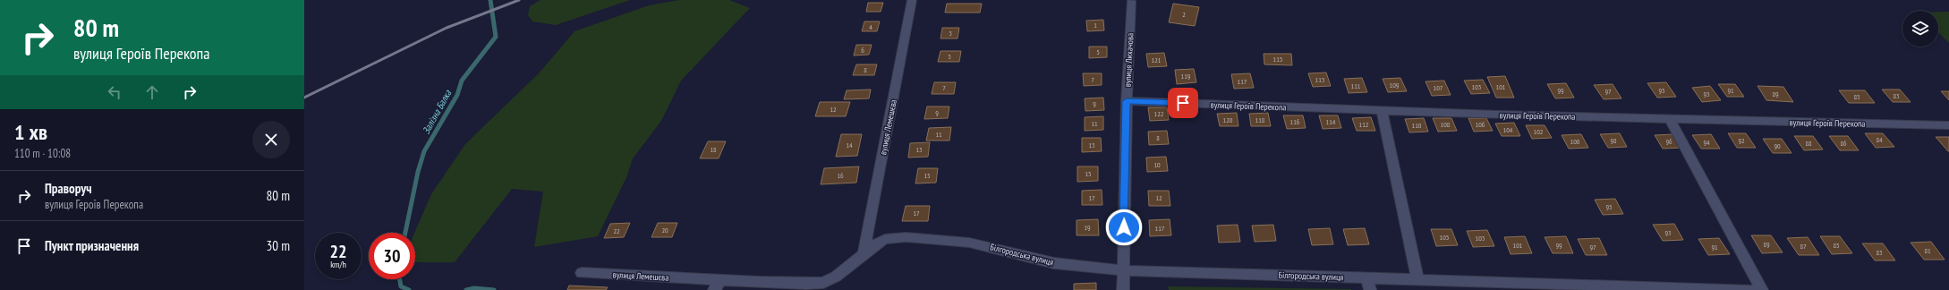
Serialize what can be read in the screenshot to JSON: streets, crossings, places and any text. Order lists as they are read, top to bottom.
{
  "streets": {
    "street": [
      "вулиця Лихачова",
      "вулиця Героїв Перекопа",
      "вулиця Лемешєва",
      "Білгородська вулиця"
    ]
  },
  "crossings": [
    ["вулиця Лихачова", "вулиця Героїв Перекопа"],
    ["вулиця Лихачова", "Білгородська вулиця"],
    ["вулиця Лемешєва", "Білгородська вулиця"]
  ],
  "water": ["Залізна Балка"],
  "house_numbers": [
    "2",
    "1",
    "4",
    "3",
    "6",
    "5",
    "5",
    "115",
    "121",
    "8",
    "119",
    "7",
    "113",
    "117",
    "109",
    "111",
    "103",
    "101",
    "7",
    "107",
    "99",
    "95",
    "91",
    "97",
    "93",
    "89",
    "83",
    "85",
    "9",
    "12",
    "9",
    "122",
    "120",
    "118",
    "116",
    "114",
    "11",
    "112",
    "108",
    "106",
    "110",
    "104",
    "102",
    "11",
    "8",
    "84",
    "98",
    "92",
    "100",
    "96",
    "94",
    "88",
    "86",
    "14",
    "13",
    "90",
    "18",
    "13",
    "10",
    "15",
    "16",
    "15",
    "17",
    "12",
    "95",
    "17",
    "19",
    "117",
    "20",
    "22",
    "93",
    "105",
    "103",
    "89",
    "101",
    "99",
    "85",
    "87",
    "97",
    "91",
    "81",
    "83"
  ],
  "page": {
    "turn": ["80 m", "вулиця Героїв Перекопа"],
    "heading": ["1 хв", "110 m · 10:08"],
    "list": [
      {
        "name": "Праворуч",
        "note": "вулиця Героїв Перекопа",
        "value": "80 m"
      },
      {
        "name": "Пункт призначення",
        "value": "30 m"
      }
    ],
    "speed": "22 km/h",
    "limit": "30"
  }
}
